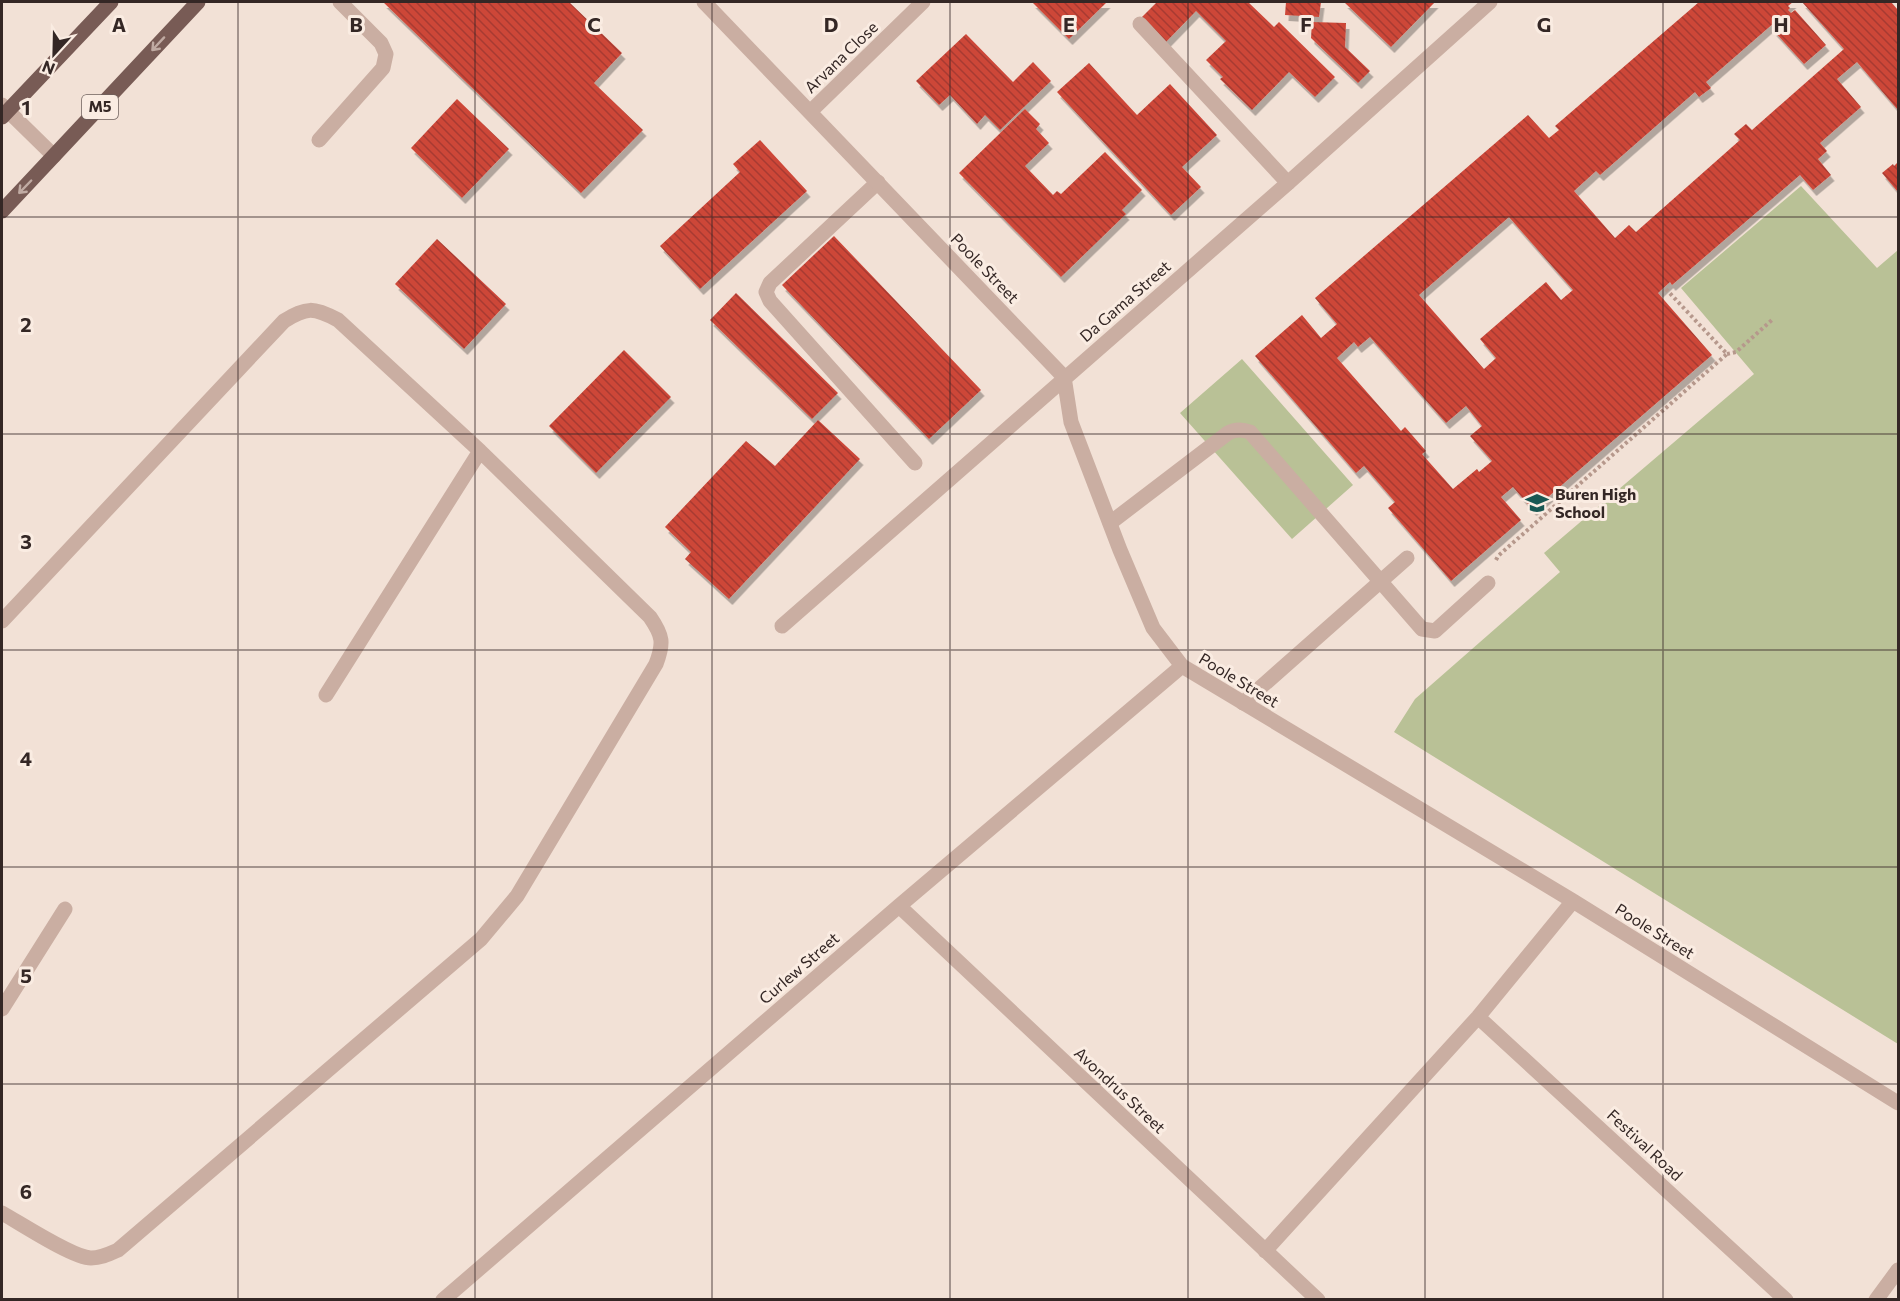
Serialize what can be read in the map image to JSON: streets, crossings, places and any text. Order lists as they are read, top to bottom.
{
  "streets": {
    "main road": ["M5"],
    "street": [
      "Arvana Close",
      "Poole Street",
      "Da Gama Street",
      "Curlew Street",
      "Avondrus Street",
      "Festival Road"
    ]
  },
  "crossings": [
    ["Arvana Close", "Poole Street"],
    ["Poole Street", "Da Gama Street"],
    ["Poole Street", "Curlew Street"],
    ["Curlew Street", "Avondrus Street"]
  ],
  "places": {
    "school or university": ["Buren High School"]
  },
  "north": "bottom",
  "grid": {
    "columns": [
      "A",
      "B",
      "C",
      "D",
      "E",
      "F",
      "G",
      "H"
    ],
    "rows": [
      "1",
      "2",
      "3",
      "4",
      "5",
      "6"
    ]
  }
}
